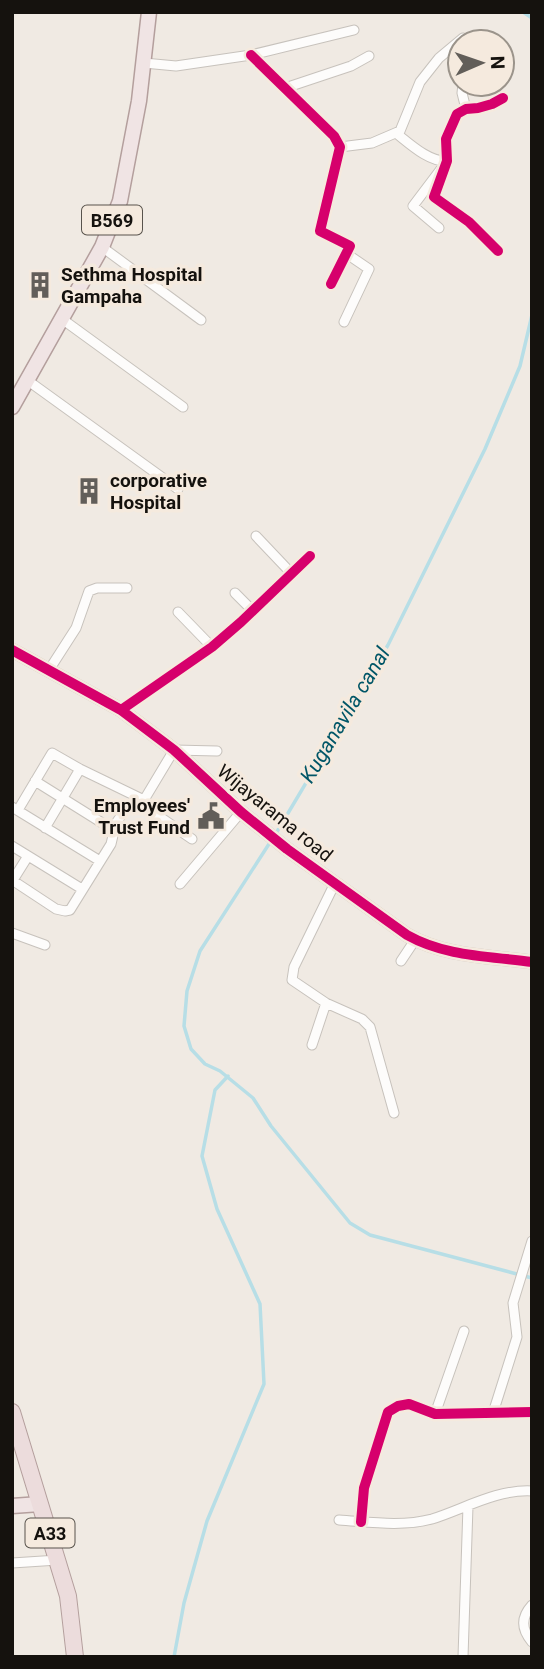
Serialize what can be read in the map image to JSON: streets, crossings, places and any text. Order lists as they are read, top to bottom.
{
  "streets": {
    "highway": ["A33"],
    "main road": ["B569"],
    "street": ["Wijayarama road"]
  },
  "water": ["Kuganavila canal"],
  "places": {
    "building": ["Sethma Hospital Gampaha", "corporative Hospital"],
    "public building": ["Employees' Trust Fund"]
  },
  "north": "right"
}
